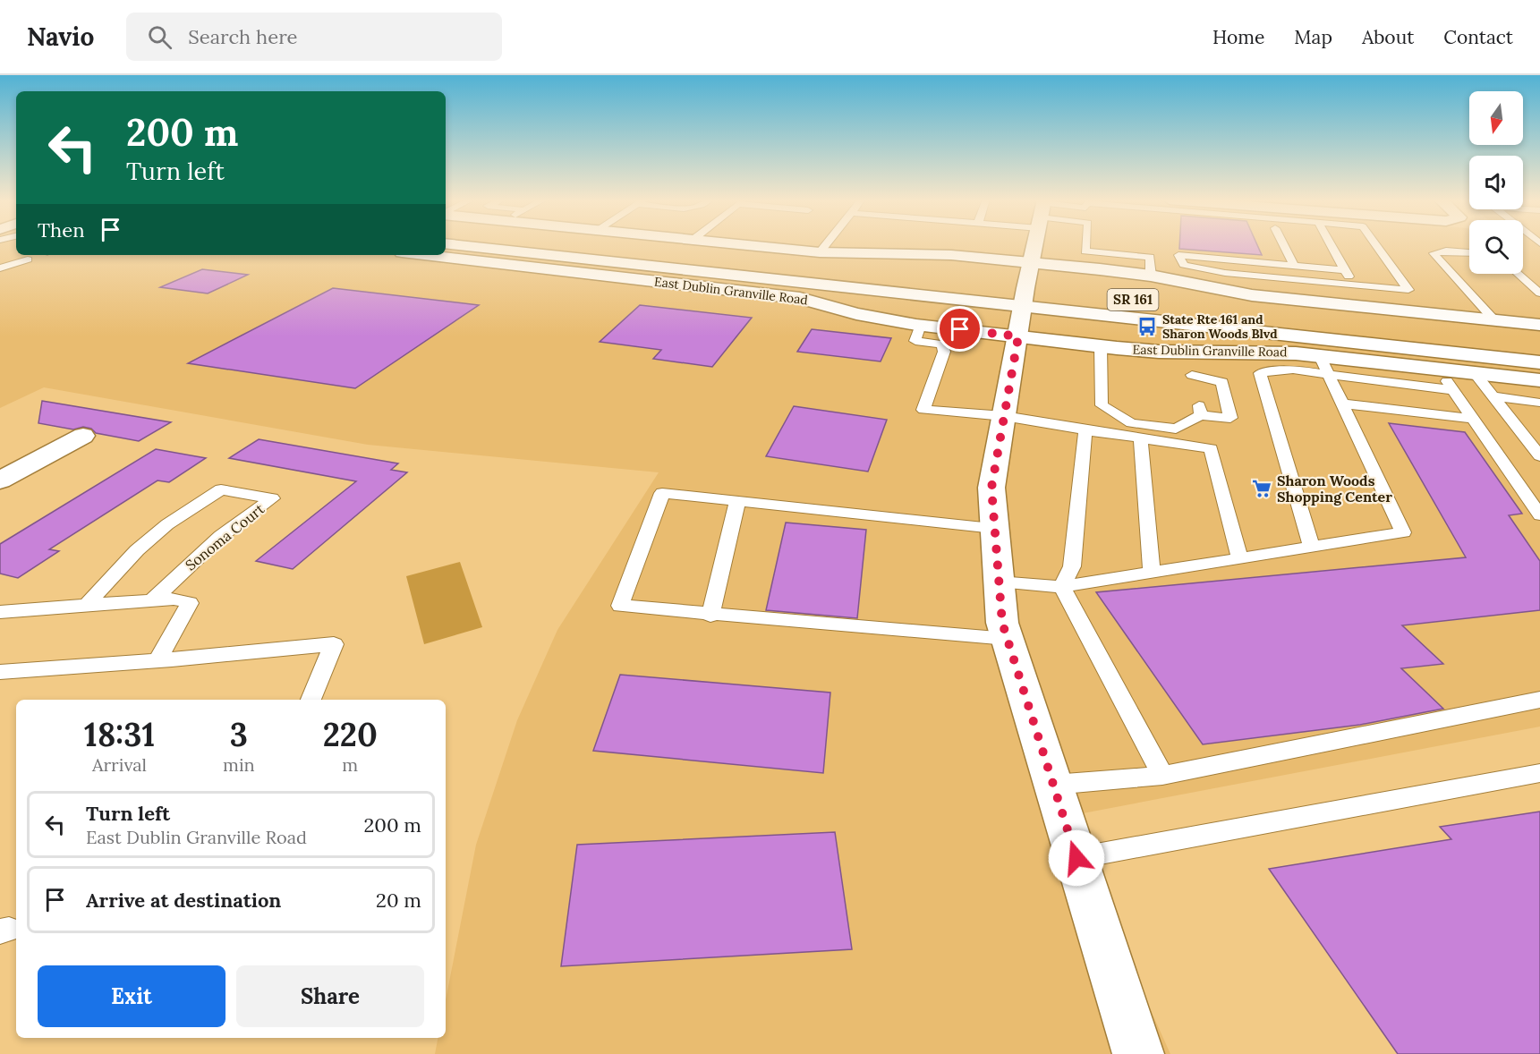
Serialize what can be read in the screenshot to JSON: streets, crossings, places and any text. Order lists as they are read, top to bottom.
{
  "streets": {
    "street": ["East Dublin Granville Road", "SR 161"],
    "lane": ["Sonoma Court"]
  },
  "places": {
    "bus stop": ["State Rte 161 and Sharon Woods Blvd"],
    "supermarket": ["Sharon Woods Shopping Center"]
  },
  "north": "bottom",
  "page": {
    "header": "Navio",
    "search": "Search here",
    "nav": [
      "Home",
      "Map",
      "About",
      "Contact"
    ],
    "turn": ["200 m", "Turn left"],
    "then": "Then",
    "eta": [
      "18:31",
      "Arrival",
      "3",
      "min",
      "220",
      "m"
    ],
    "list": [
      {
        "name": "Turn left",
        "note": "East Dublin Granville Road",
        "value": "200 m"
      },
      {
        "name": "Arrive at destination",
        "value": "20 m"
      }
    ],
    "buttons": ["Exit", "Share"]
  }
}
